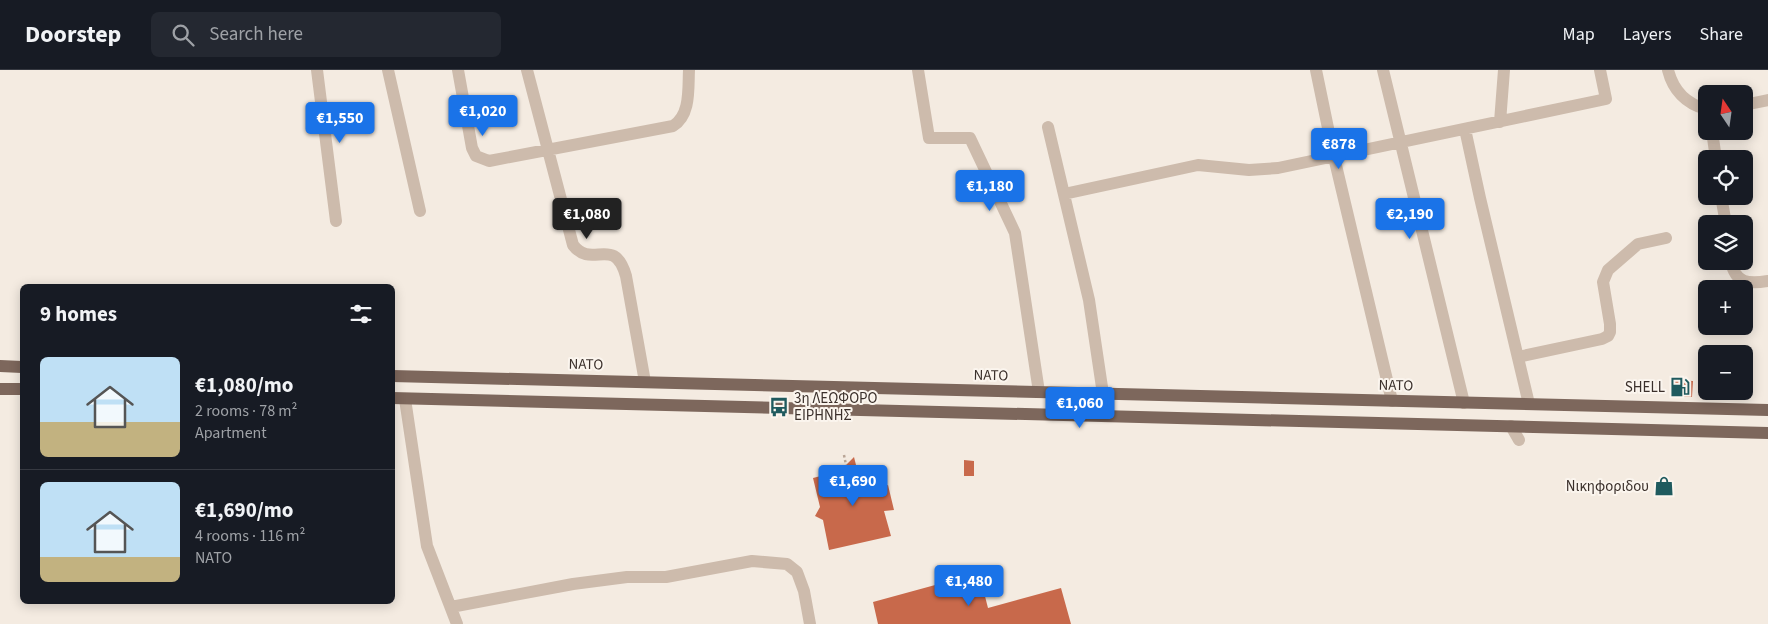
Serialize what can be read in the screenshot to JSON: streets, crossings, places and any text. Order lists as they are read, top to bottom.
{
  "streets": {
    "main road": ["ΝΑΤΟ"]
  },
  "places": {
    "fuel station": ["SHELL"],
    "bus stop": ["3η ΛΕΩΦΟΡΟ ΕΙΡΗΝΗΣ"],
    "shop": ["Νικηφοριδου"]
  },
  "north": "top",
  "page": {
    "header": "Doorstep",
    "search": "Search here",
    "nav": ["Map", "Layers", "Share"],
    "map_buttons": ["+", "−"],
    "price": [
      "€1,020",
      "€1,550",
      "€878",
      "€1,180",
      "€1,080",
      "€2,190",
      "€1,060",
      "€1,690",
      "€1,480"
    ],
    "heading": "9 homes",
    "list": [
      {
        "name": "€1,080/mo",
        "note": "2 rooms · 78 m² · Apartment"
      },
      {
        "name": "€1,690/mo",
        "note": "4 rooms · 116 m² · ΝΑΤΟ"
      }
    ]
  }
}
